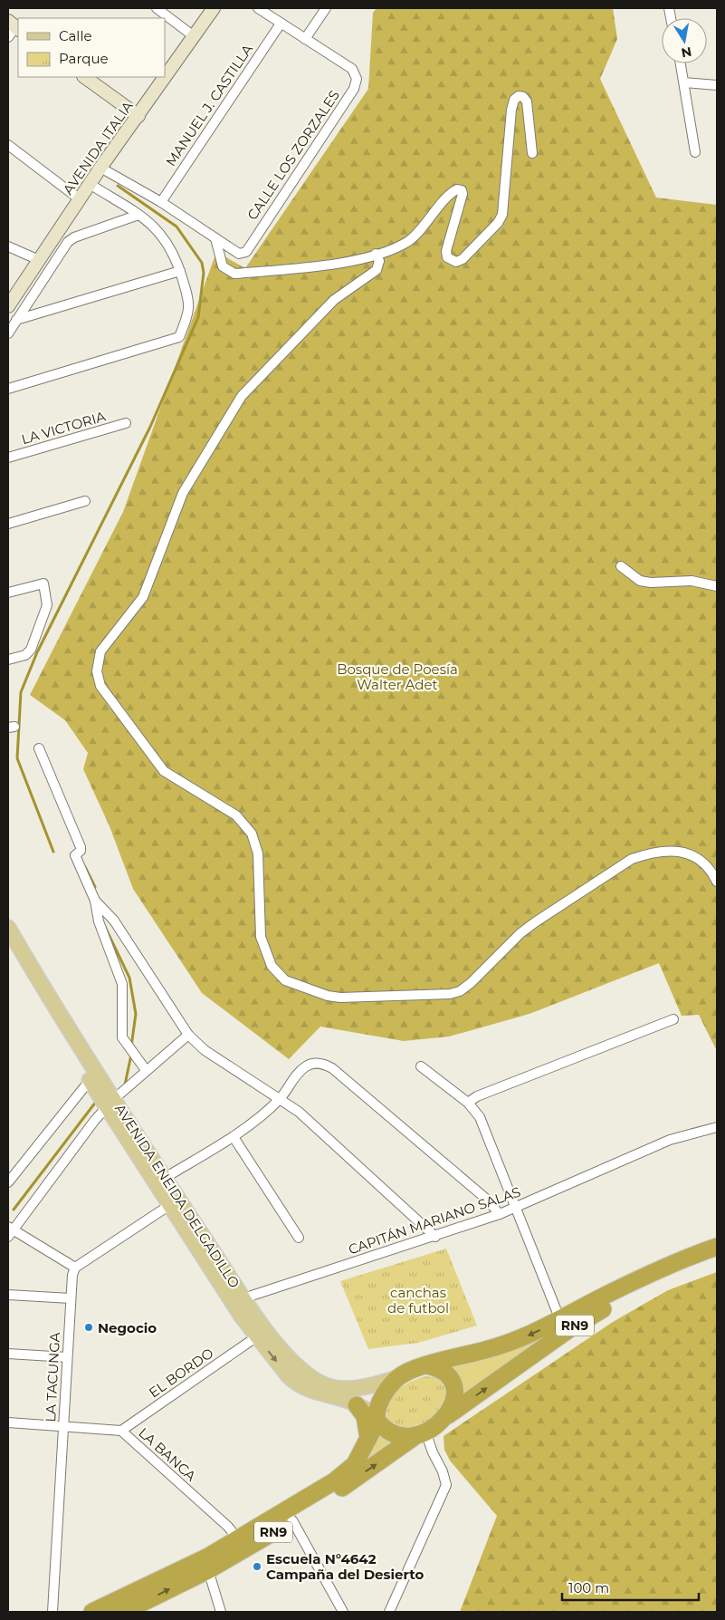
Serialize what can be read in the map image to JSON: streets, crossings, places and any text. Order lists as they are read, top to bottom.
{
  "streets": {
    "highway": ["RN9"],
    "main road": ["AVENIDA ITALIA", "AVENIDA ENEIDA DELGADILLO"],
    "street": [
      "MANUEL J. CASTILLA",
      "CALLE LOS ZORZALES",
      "LA VICTORIA",
      "CAPITÁN MARIANO SALAS",
      "EL BORDO",
      "LA TACUNGA",
      "LA BANCA"
    ]
  },
  "crossings": [
    ["AVENIDA ENEIDA DELGADILLO", "CAPITÁN MARIANO SALAS"],
    ["AVENIDA ENEIDA DELGADILLO", "RN9"],
    ["AVENIDA ENEIDA DELGADILLO", "EL BORDO"],
    ["RN9", "LA BANCA"],
    ["EL BORDO", "LA BANCA"],
    ["LA TACUNGA", "LA BANCA"]
  ],
  "parks": ["Bosque de Poesía Walter Adet", "canchas de futbol"],
  "places": ["Negocio", "Escuela N°4642 Campaña del Desierto"],
  "legend": ["Calle", "Parque"],
  "scale_bar": "100 m",
  "north": "bottom"
}
